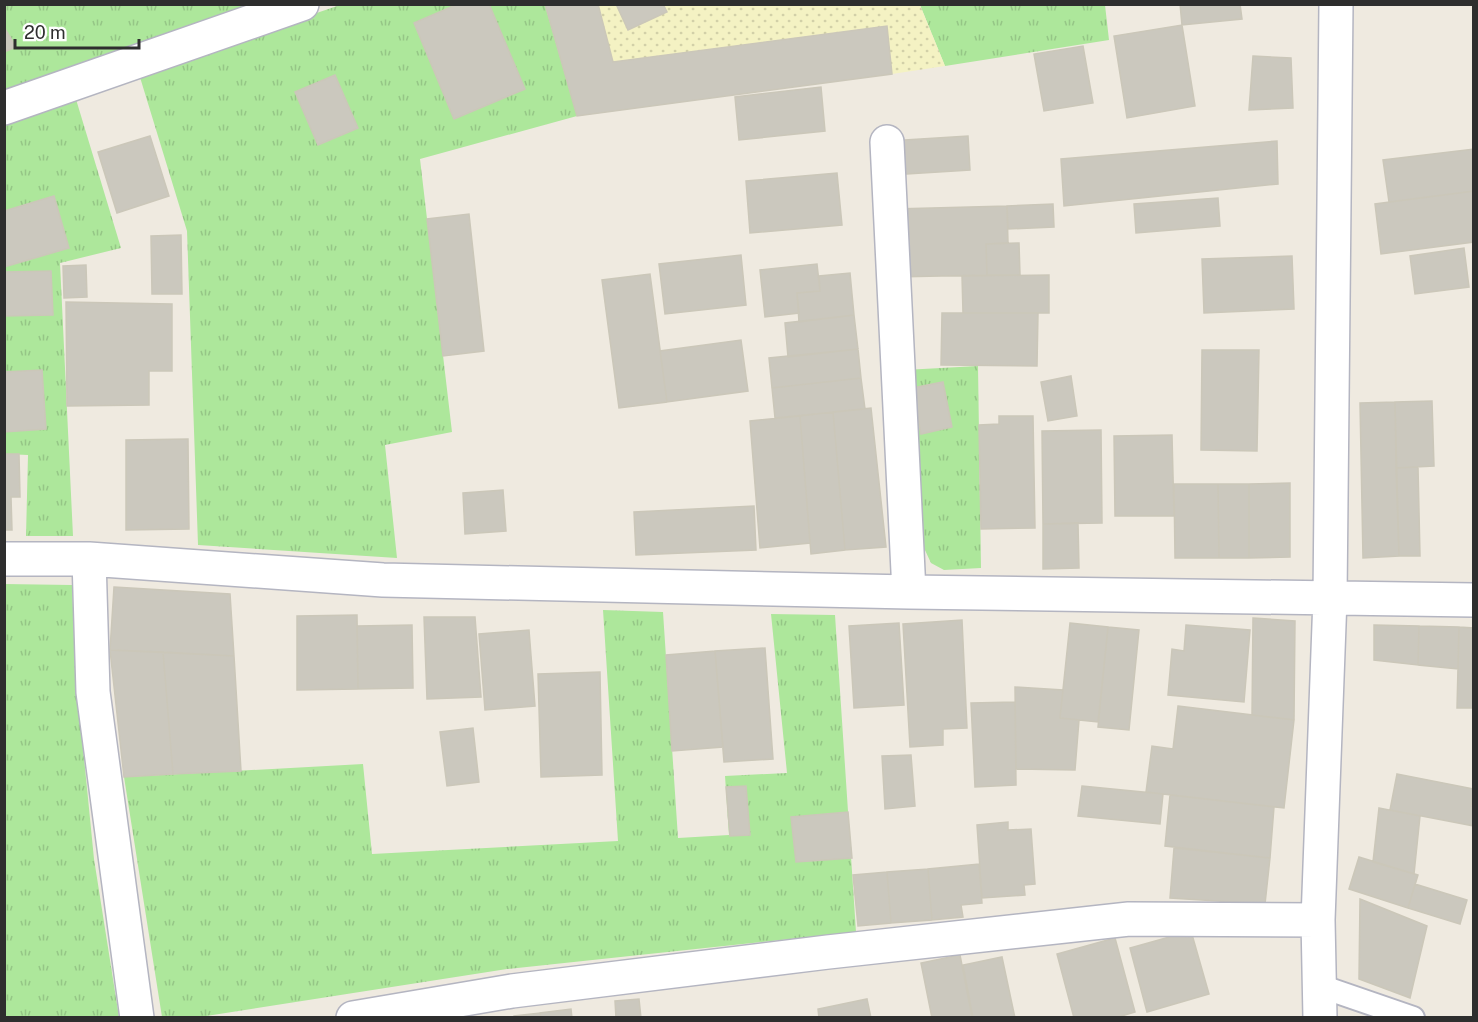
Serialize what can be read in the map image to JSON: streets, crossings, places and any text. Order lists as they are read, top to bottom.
{
  "scale_bar": "20 m"
}
